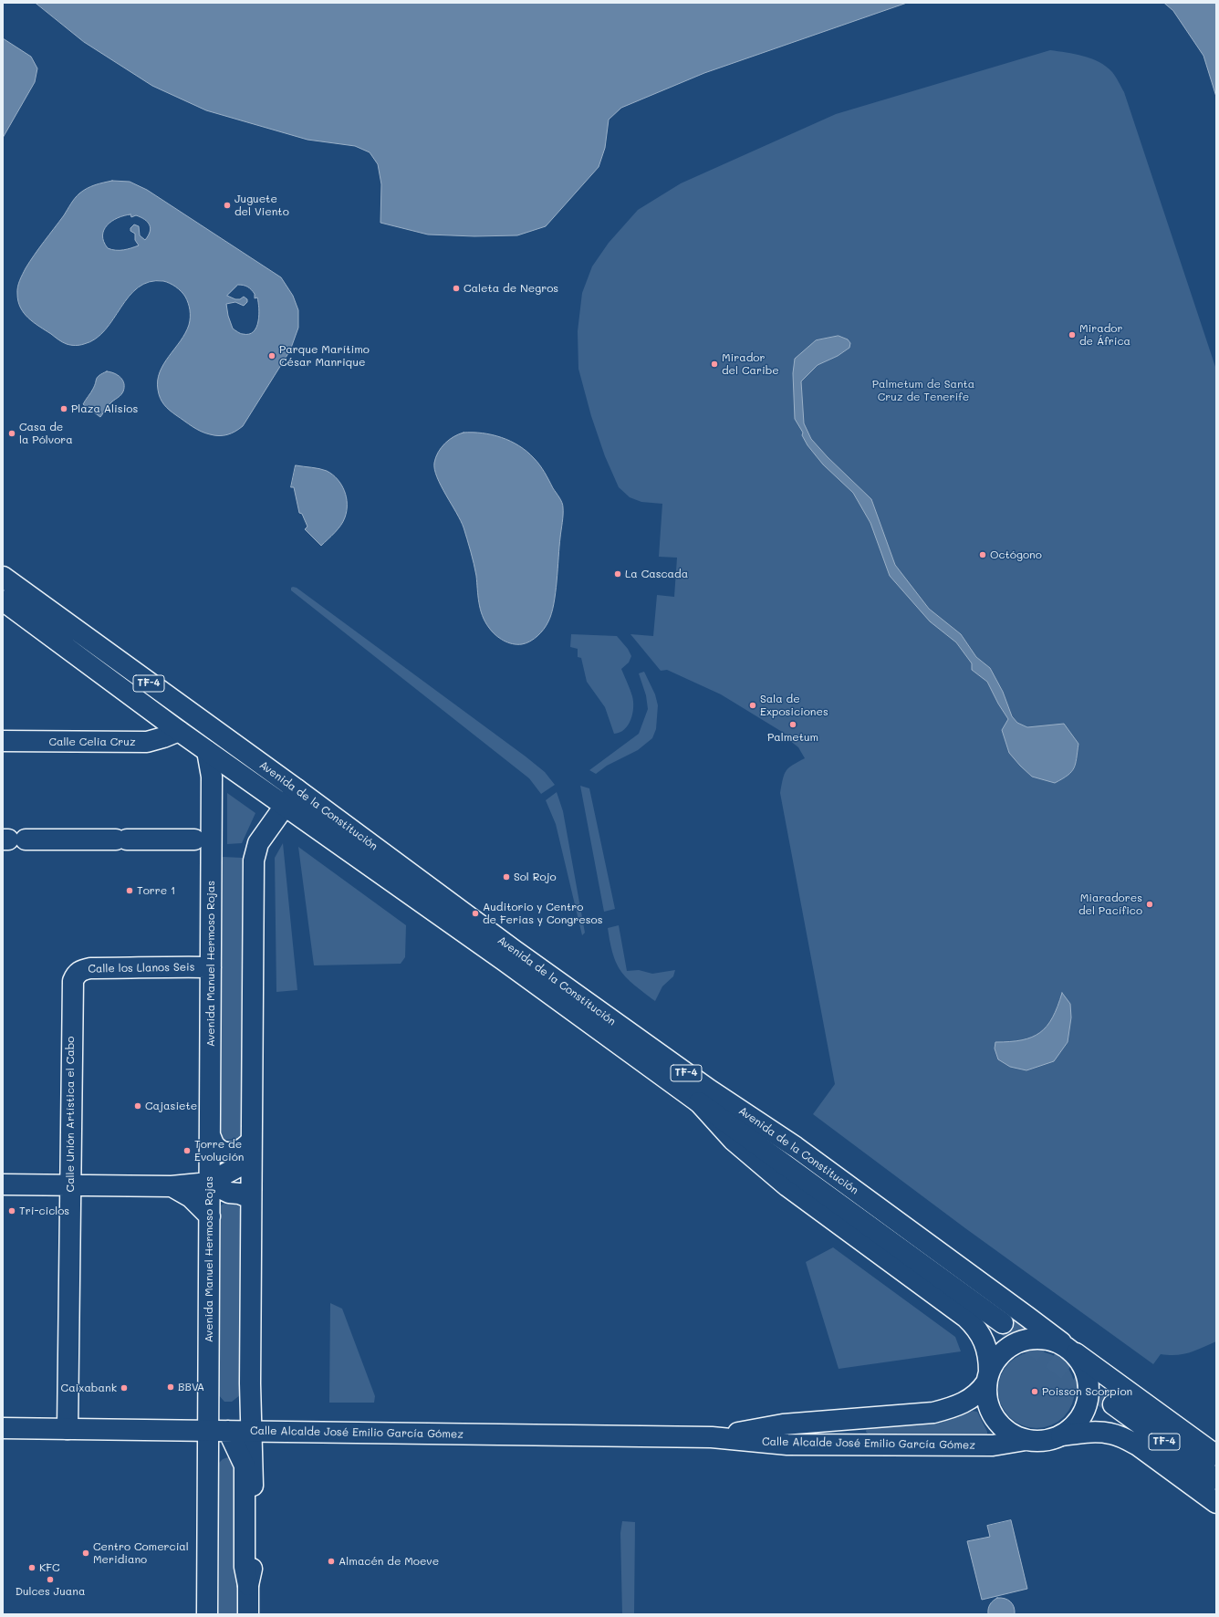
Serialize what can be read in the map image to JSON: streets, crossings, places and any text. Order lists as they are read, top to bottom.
{
  "streets": {
    "main road": [
      "TF-4",
      "Calle Celia Cruz",
      "Avenida de la Constitución",
      "Avenida Manuel Hermoso Rojas",
      "Calle los Llanos Seis",
      "Calle Unión Artística el Cabo",
      "Calle Alcalde José Emilio García Gómez"
    ]
  },
  "crossings": [
    ["TF-4", "Avenida de la Constitución"],
    ["TF-4", "Calle Alcalde José Emilio García Gómez"],
    ["Calle Celia Cruz", "Avenida de la Constitución"],
    ["Avenida de la Constitución", "Avenida Manuel Hermoso Rojas"],
    ["Avenida de la Constitución", "Calle Alcalde José Emilio García Gómez"],
    ["Avenida Manuel Hermoso Rojas", "Calle los Llanos Seis"],
    ["Avenida Manuel Hermoso Rojas", "Calle Alcalde José Emilio García Gómez"],
    ["Calle los Llanos Seis", "Calle Unión Artística el Cabo"],
    ["Calle Unión Artística el Cabo", "Calle Alcalde José Emilio García Gómez"]
  ],
  "parks": ["Palmetum de Santa Cruz de Tenerife"],
  "places": [
    "Juguete del Viento",
    "Caleta de Negros",
    "Mirador de África",
    "Parque Marítimo César Manrique",
    "Mirador del Caribe",
    "Plaza Alisios",
    "Casa de la Pólvora",
    "Octógono",
    "La Cascada",
    "Sala de Exposiciones",
    "Palmetum",
    "Sol Rojo",
    "Torre 1",
    "Miaradores del Pacífico",
    "Auditorio y Centro de Ferias y Congresos",
    "Cajasiete",
    "Torre de Evolución",
    "Tri-ciclos",
    "BBVA",
    "Caixabank",
    "Poisson Scorpion",
    "Centro Comercial Meridiano",
    "Almacén de Moeve",
    "KFC",
    "Dulces Juana"
  ]
}
